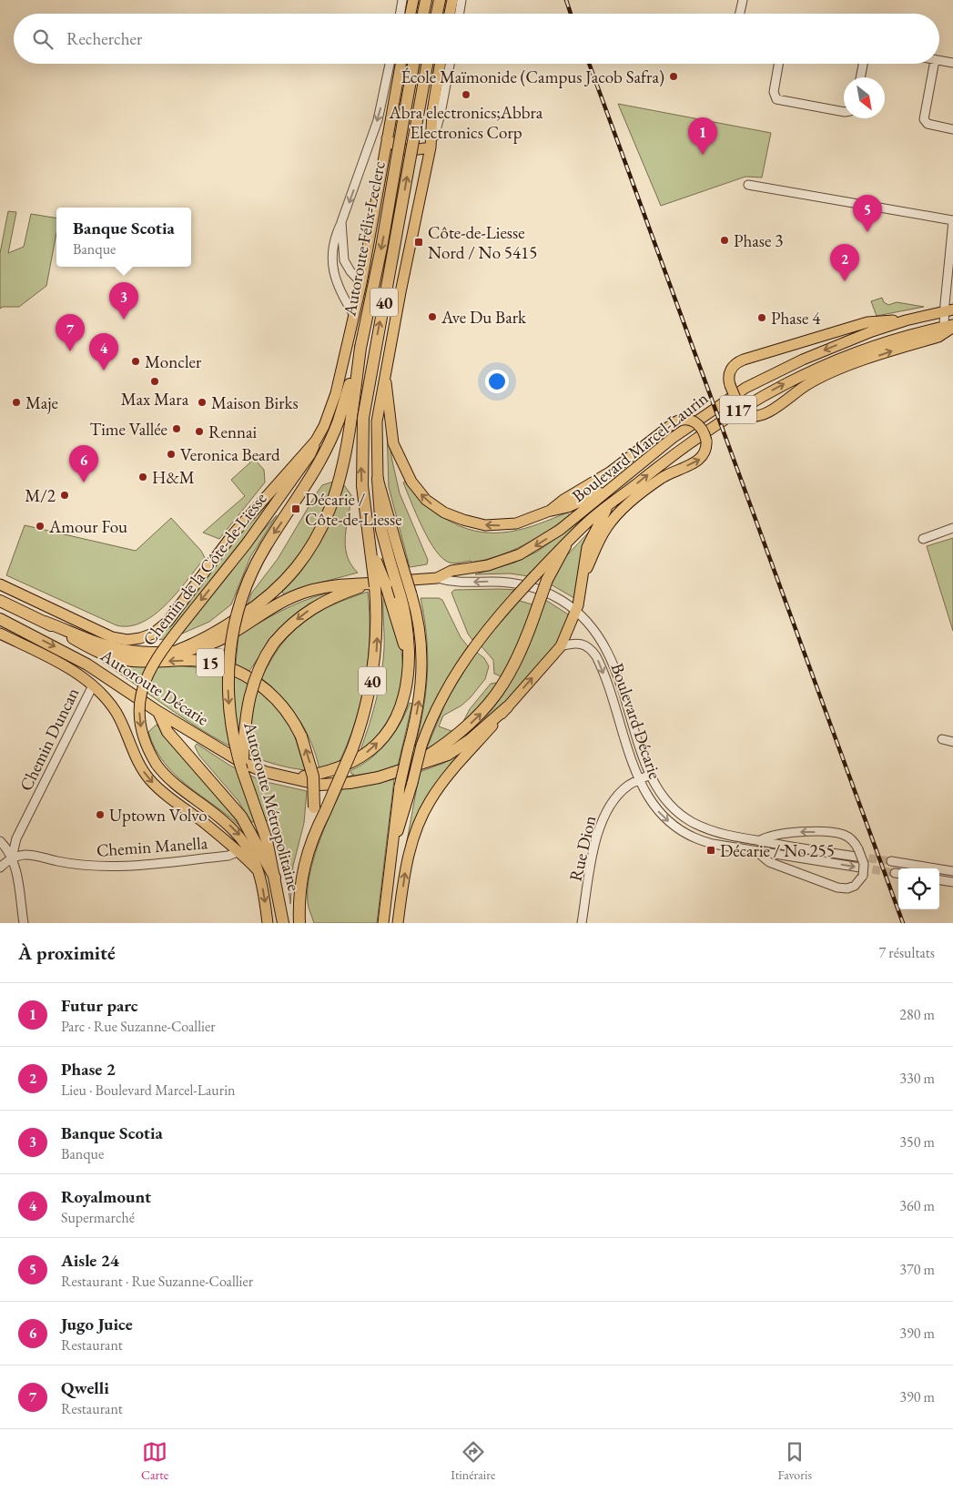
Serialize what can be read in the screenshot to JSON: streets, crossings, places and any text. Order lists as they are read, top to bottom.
{
  "streets": {
    "highway": [
      "Autoroute Félix-Leclerc",
      "40",
      "15",
      "Autoroute Décarie",
      "Autoroute Métropolitaine"
    ],
    "main road": ["117", "Boulevard Marcel-Laurin", "Chemin de la Côte-de-Liesse"],
    "street": [
      "Boulevard Décarie",
      "Chemin Duncan",
      "Chemin Manella",
      "Rue Dion"
    ]
  },
  "crossings": [
    ["Autoroute Félix-Leclerc", "Autoroute Métropolitaine"],
    ["Boulevard Marcel-Laurin", "Boulevard Décarie"],
    ["Autoroute Décarie", "Autoroute Métropolitaine"],
    ["Boulevard Décarie", "Rue Dion"],
    ["Chemin Duncan", "Chemin Manella"]
  ],
  "one_way": ["Chemin de la Côte-de-Liesse"],
  "places": {
    "other": [
      "École Maïmonide (Campus Jacob Safra)",
      "Abra electronics;Abbra Electronics Corp",
      "Phase 3",
      "Ave Du Bark",
      "Phase 4",
      "Moncler",
      "Max Mara",
      "Maje",
      "Maison Birks",
      "Time Vallée",
      "Rennai",
      "Veronica Beard",
      "H&M",
      "M/2",
      "Amour Fou",
      "Uptown Volvo"
    ],
    "transit": ["Côte-de-Liesse Nord / No 5415", "Décarie / Côte-de-Liesse", "Décarie / No 255"]
  },
  "north": "bottom right",
  "page": {
    "search": "Rechercher",
    "pins": [
      "1",
      "5",
      "2",
      "3",
      "7",
      "4",
      "6"
    ],
    "popup": ["Banque Scotia", "Banque"],
    "heading": ["À proximité", "7 résultats"],
    "list": [
      {
        "mark": "1",
        "name": "Futur parc",
        "note": "Parc · Rue Suzanne-Coallier",
        "value": "280 m"
      },
      {
        "mark": "2",
        "name": "Phase 2",
        "note": "Lieu · Boulevard Marcel-Laurin",
        "value": "330 m"
      },
      {
        "mark": "3",
        "name": "Banque Scotia",
        "note": "Banque",
        "value": "350 m"
      },
      {
        "mark": "4",
        "name": "Royalmount",
        "note": "Supermarché",
        "value": "360 m"
      },
      {
        "mark": "5",
        "name": "Aisle 24",
        "note": "Restaurant · Rue Suzanne-Coallier",
        "value": "370 m"
      },
      {
        "mark": "6",
        "name": "Jugo Juice",
        "note": "Restaurant",
        "value": "390 m"
      },
      {
        "mark": "7",
        "name": "Qwelli",
        "note": "Restaurant",
        "value": "390 m"
      }
    ],
    "nav": ["Carte", "Itinéraire", "Favoris"]
  }
}
